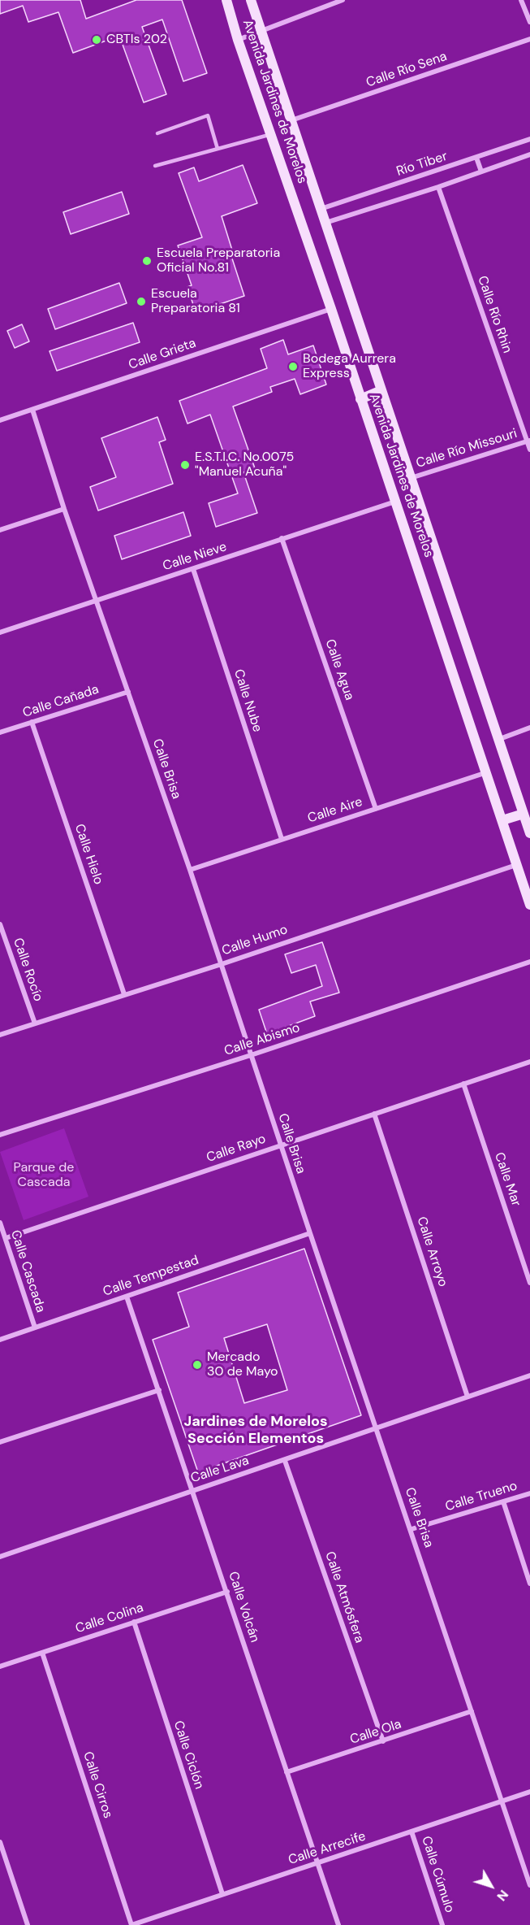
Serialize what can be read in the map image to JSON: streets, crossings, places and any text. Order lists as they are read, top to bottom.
{
  "streets": {
    "main road": ["Avenida Jardines de Morelos"],
    "street": [
      "Calle Río Sena",
      "Río Tiber",
      "Calle Río Rhin",
      "Calle Grieta",
      "Calle Río Missouri",
      "Calle Nieve",
      "Calle Agua",
      "Calle Nube",
      "Calle Cañada",
      "Calle Brisa",
      "Calle Aire",
      "Calle Hielo",
      "Calle Humo",
      "Calle Rocío",
      "Calle Abismo",
      "Calle Rayo",
      "Calle Mar",
      "Calle Arroyo",
      "Calle Cascada",
      "Calle Tempestad",
      "Calle Lava",
      "Calle Trueno",
      "Calle Atmósfera",
      "Calle Volcán",
      "Calle Colina",
      "Calle Ola",
      "Calle Ciclón",
      "Calle Cirros",
      "Calle Arrecife",
      "Calle Cúmulo"
    ]
  },
  "crossings": [
    ["Calle Río Sena", "Avenida Jardines de Morelos"],
    ["Avenida Jardines de Morelos", "Río Tiber"],
    ["Avenida Jardines de Morelos", "Calle Grieta"],
    ["Avenida Jardines de Morelos", "Calle Río Missouri"],
    ["Avenida Jardines de Morelos", "Calle Nieve"],
    ["Avenida Jardines de Morelos", "Calle Aire"],
    ["Avenida Jardines de Morelos", "Calle Humo"],
    ["Río Tiber", "Calle Río Rhin"],
    ["Calle Río Rhin", "Calle Río Missouri"],
    ["Calle Grieta", "Calle Brisa"],
    ["Calle Nieve", "Calle Agua"],
    ["Calle Nieve", "Calle Nube"],
    ["Calle Nieve", "Calle Brisa"],
    ["Calle Agua", "Calle Aire"],
    ["Calle Nube", "Calle Aire"],
    ["Calle Cañada", "Calle Brisa"],
    ["Calle Cañada", "Calle Hielo"],
    ["Calle Brisa", "Calle Aire"],
    ["Calle Brisa", "Calle Humo"],
    ["Calle Brisa", "Calle Abismo"],
    ["Calle Brisa", "Calle Rayo"],
    ["Calle Brisa", "Calle Tempestad"],
    ["Calle Brisa", "Calle Lava"],
    ["Calle Brisa", "Calle Trueno"],
    ["Calle Brisa", "Calle Ola"],
    ["Calle Brisa", "Calle Arrecife"],
    ["Calle Hielo", "Calle Humo"],
    ["Calle Humo", "Calle Rocío"],
    ["Calle Rayo", "Calle Mar"],
    ["Calle Rayo", "Calle Arroyo"],
    ["Calle Rayo", "Calle Cascada"],
    ["Calle Arroyo", "Calle Lava"],
    ["Calle Cascada", "Calle Tempestad"],
    ["Calle Tempestad", "Calle Volcán"],
    ["Calle Lava", "Calle Atmósfera"],
    ["Calle Lava", "Calle Volcán"],
    ["Calle Atmósfera", "Calle Ola"],
    ["Calle Volcán", "Calle Colina"],
    ["Calle Volcán", "Calle Ola"],
    ["Calle Volcán", "Calle Arrecife"],
    ["Calle Colina", "Calle Ciclón"],
    ["Calle Colina", "Calle Cirros"],
    ["Calle Ciclón", "Calle Arrecife"],
    ["Calle Cirros", "Calle Arrecife"],
    ["Calle Arrecife", "Calle Cúmulo"]
  ],
  "districts": ["Jardines de Morelos Sección Elementos"],
  "parks": ["Parque de Cascada"],
  "places": [
    "CBTIs 202",
    "Escuela Preparatoria Oficial No.81",
    "Escuela Preparatoria 81",
    "Bodega Aurrera Express",
    "E.S.T.I.C. No.0075 \"Manuel Acuña\"",
    "Mercado 30 de Mayo"
  ],
  "north": "bottom right"
}
